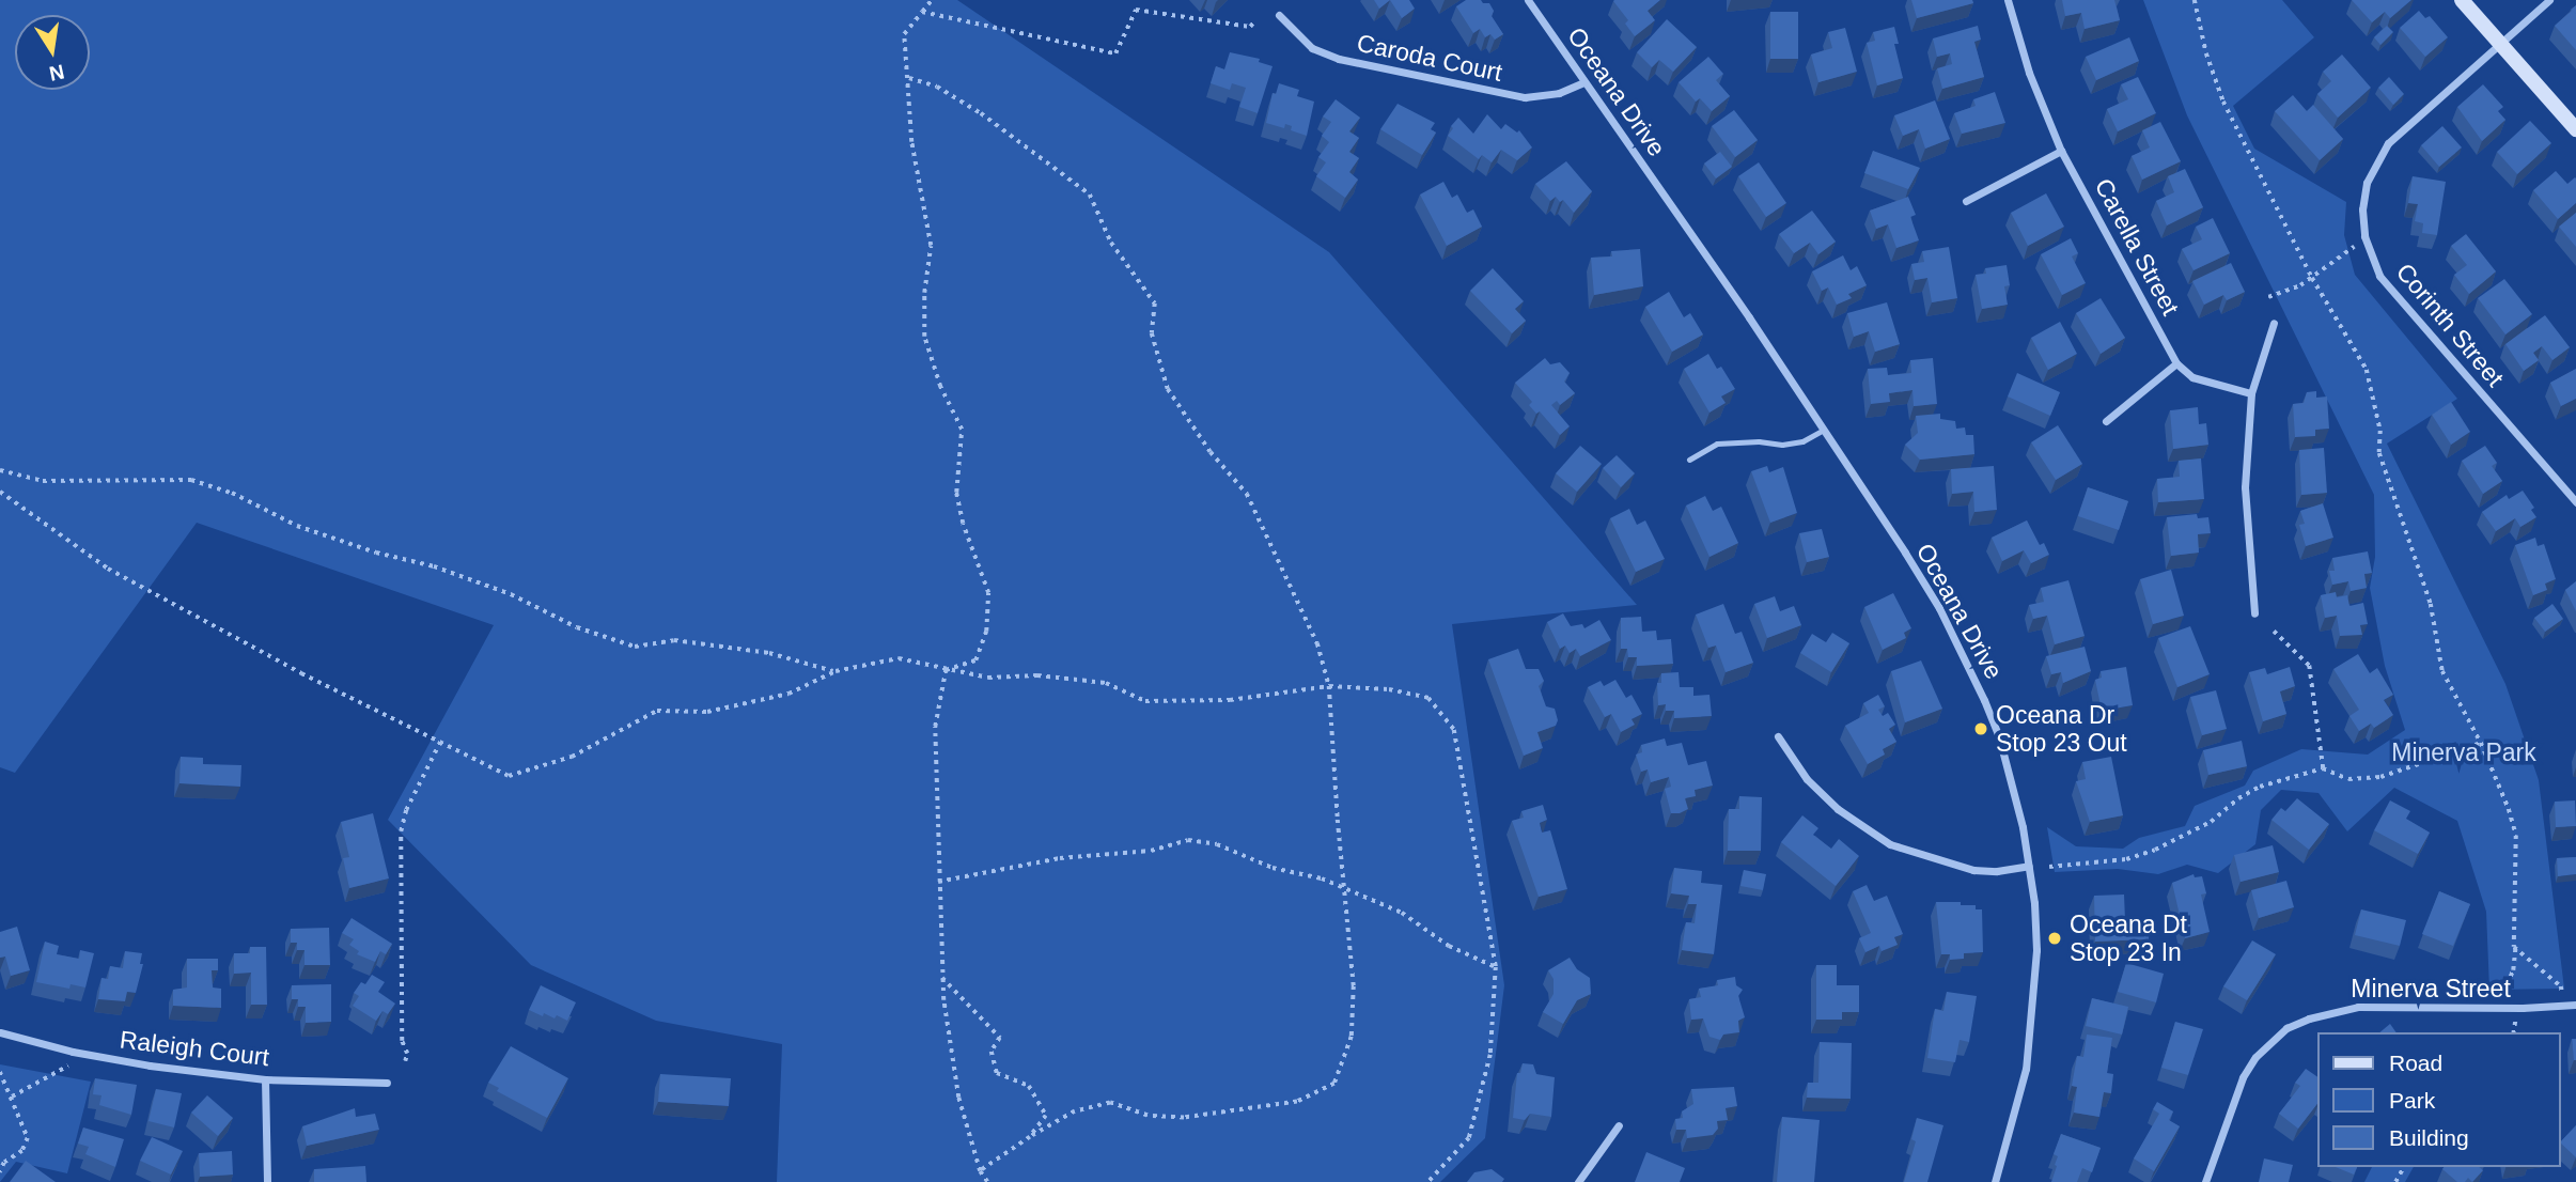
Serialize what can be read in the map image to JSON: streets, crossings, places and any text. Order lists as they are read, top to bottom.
{
  "streets": {
    "street": [
      "Caroda Court",
      "Oceana Drive",
      "Carella Street",
      "Corinth Street",
      "Minerva Street",
      "Raleigh Court"
    ]
  },
  "crossings": [
    ["Caroda Court", "Oceana Drive"]
  ],
  "parks": ["Minerva Park"],
  "places": ["Oceana Dr Stop 23 Out", "Oceana Dt Stop 23 In"],
  "legend": ["Road", "Park", "Building"],
  "north": "bottom"
}
